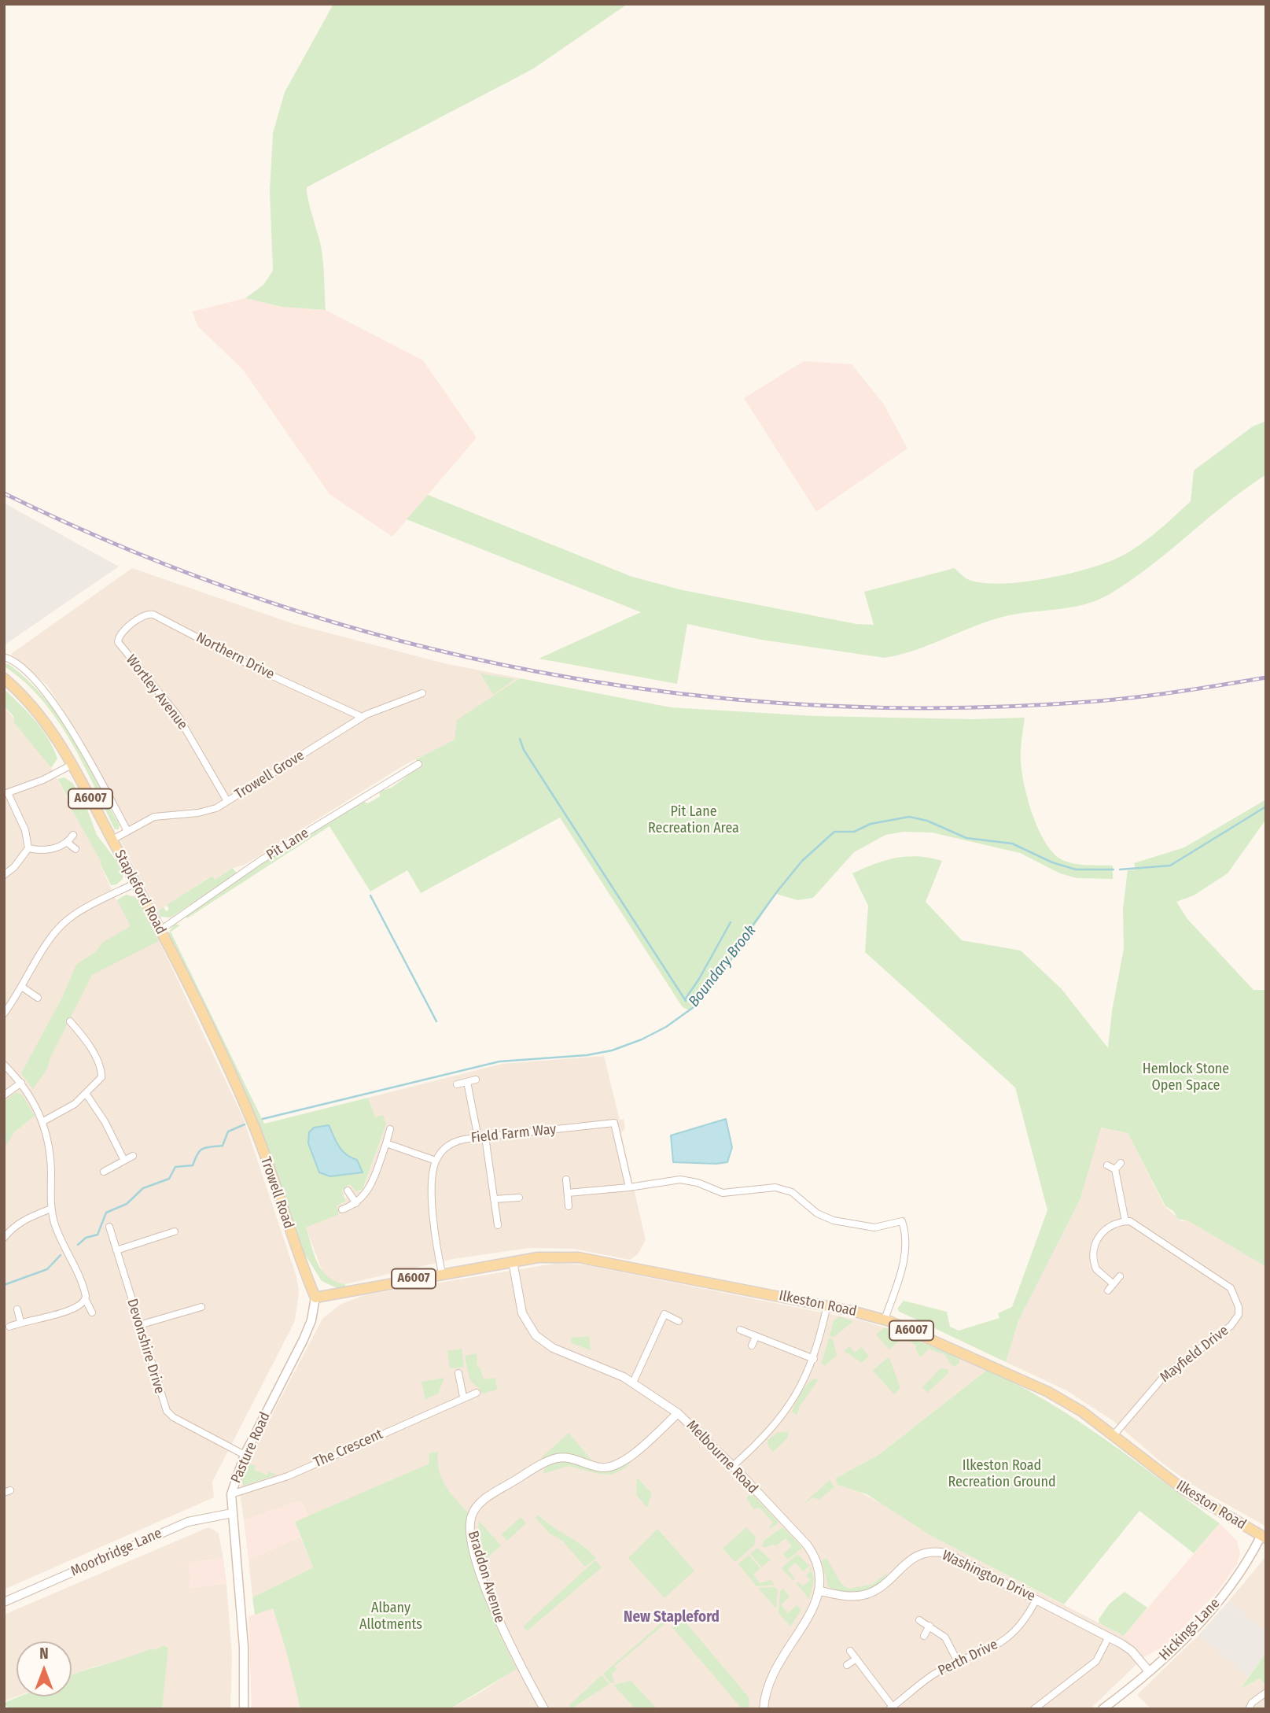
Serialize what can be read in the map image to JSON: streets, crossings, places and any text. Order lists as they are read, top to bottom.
{
  "streets": {
    "main road": [
      "A6007",
      "Stapleford Road",
      "Trowell Road",
      "Ilkeston Road",
      "Pasture Road",
      "Hickings Lane"
    ],
    "street": [
      "Northern Drive",
      "Wortley Avenue",
      "Trowell Grove",
      "Pit Lane",
      "Field Farm Way",
      "Devonshire Drive",
      "Mayfield Drive",
      "The Crescent",
      "Melbourne Road",
      "Moorbridge Lane",
      "Washington Drive",
      "Braddon Avenue",
      "Perth Drive"
    ]
  },
  "crossings": [
    ["Northern Drive", "Wortley Avenue"],
    ["Northern Drive", "Trowell Grove"],
    ["Wortley Avenue", "Trowell Grove"],
    ["Trowell Grove", "Stapleford Road"],
    ["Pit Lane", "Stapleford Road"],
    ["Stapleford Road", "Trowell Road"],
    ["Trowell Road", "Ilkeston Road"],
    ["Trowell Road", "Pasture Road"],
    ["Ilkeston Road", "Mayfield Drive"],
    ["Ilkeston Road", "Pasture Road"],
    ["Ilkeston Road", "Melbourne Road"],
    ["Ilkeston Road", "Hickings Lane"],
    ["Devonshire Drive", "Pasture Road"],
    ["Pasture Road", "The Crescent"],
    ["Pasture Road", "Moorbridge Lane"],
    ["Melbourne Road", "Washington Drive"],
    ["Melbourne Road", "Braddon Avenue"],
    ["Washington Drive", "Hickings Lane"],
    ["Washington Drive", "Perth Drive"]
  ],
  "districts": ["New Stapleford"],
  "water": ["Boundary Brook"],
  "parks": [
    "Pit Lane Recreation Area",
    "Hemlock Stone Open Space",
    "Ilkeston Road Recreation Ground",
    "Albany Allotments"
  ],
  "north": "top"
}
